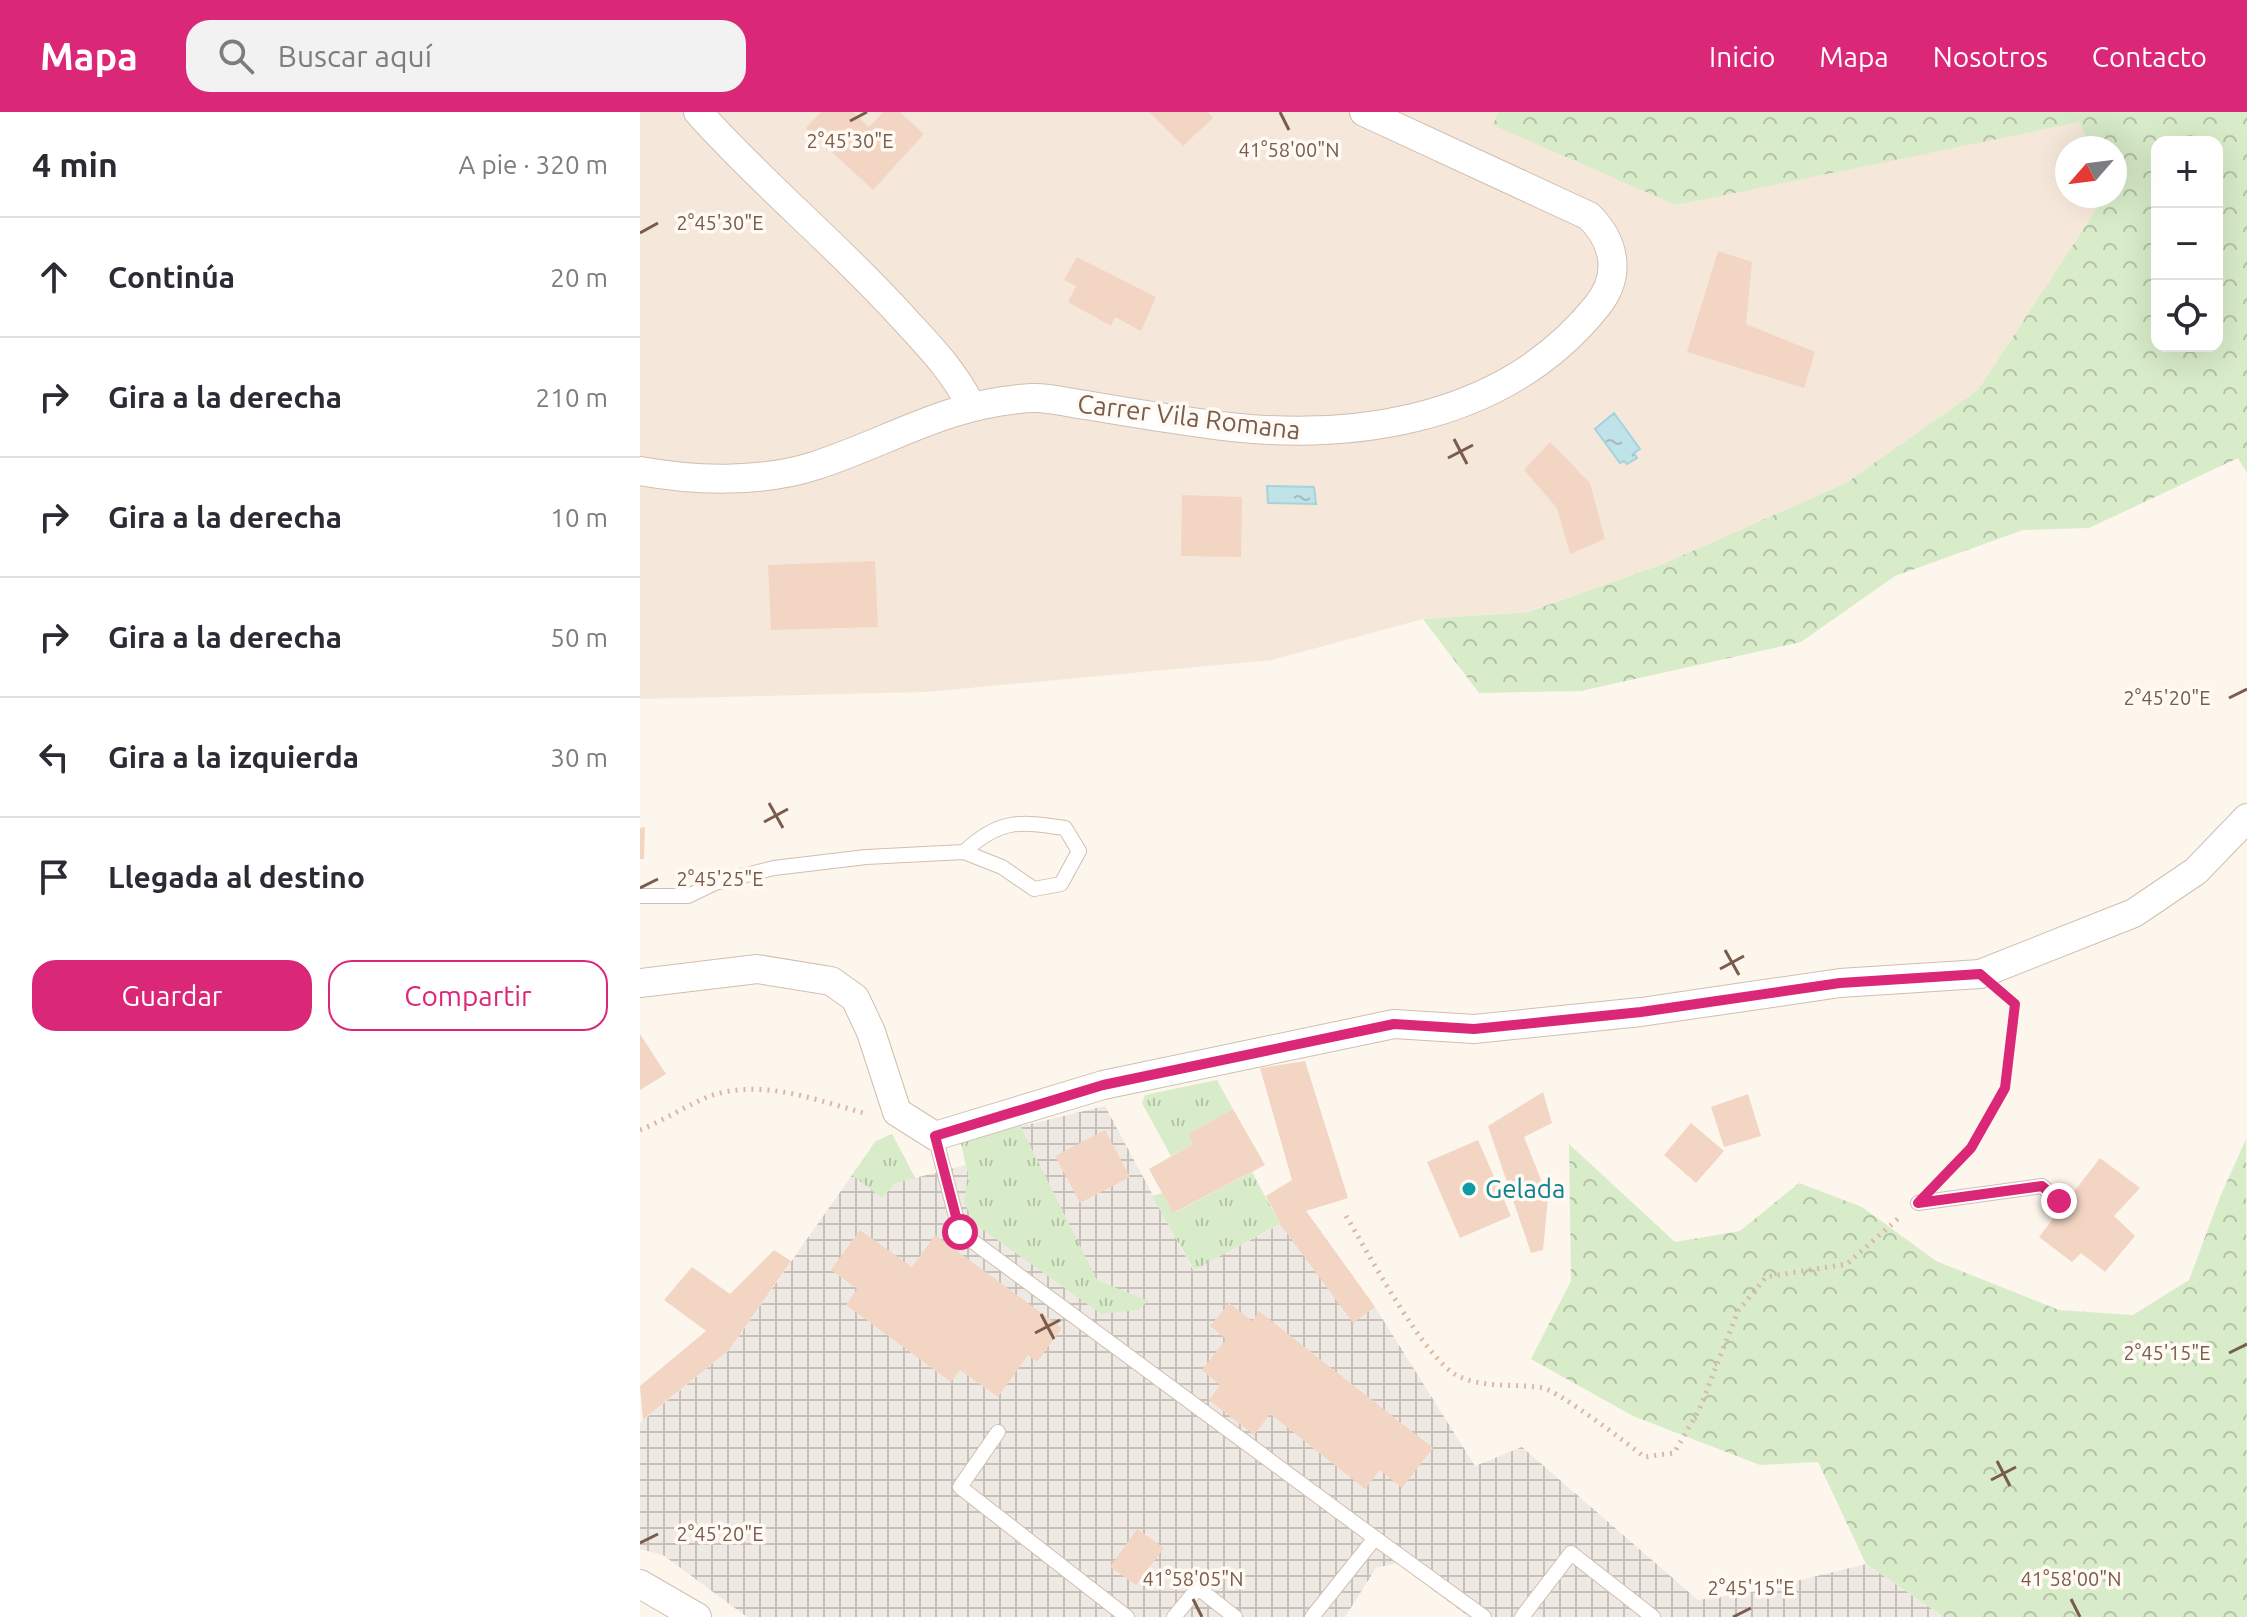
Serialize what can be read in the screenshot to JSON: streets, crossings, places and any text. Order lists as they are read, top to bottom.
{
  "streets": {
    "street": ["Carrer Vila Romana"]
  },
  "places": ["Gelada"],
  "north": "bottom left",
  "page": {
    "header": "Mapa",
    "search": "Buscar aquí",
    "nav": [
      "Inicio",
      "Mapa",
      "Nosotros",
      "Contacto"
    ],
    "heading": ["4 min", "A pie · 320 m"],
    "map_buttons": ["+", "−"],
    "list": [
      ["Continúa", "20 m"],
      ["Gira a la derecha", "210 m"],
      ["Gira a la derecha", "10 m"],
      ["Gira a la derecha", "50 m"],
      ["Gira a la izquierda", "30 m"],
      "Llegada al destino"
    ],
    "buttons": ["Guardar", "Compartir"]
  },
  "coordinates": [
    "2°45'30\"E",
    "41°58'00\"N",
    "2°45'20\"E",
    "2°45'25\"E",
    "2°45'15\"E",
    "41°58'05\"N"
  ]
}
